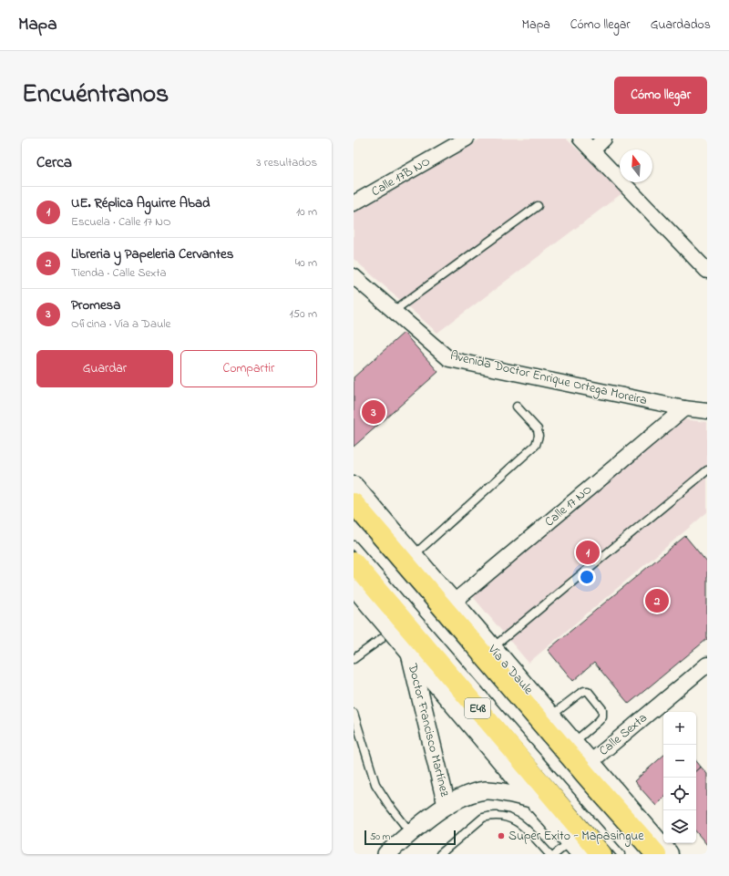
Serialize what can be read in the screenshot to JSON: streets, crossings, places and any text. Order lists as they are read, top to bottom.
{
  "streets": {
    "main road": ["Vía a Daule", "E48"],
    "street": [
      "Calle 17B NO",
      "Avenida Doctor Enrique Ortega Moreira",
      "Calle 17 NO",
      "Doctor Francisco Martínez",
      "Calle Sexta"
    ]
  },
  "crossings": [
    ["Avenida Doctor Enrique Ortega Moreira", "Calle 17 NO"],
    ["Calle 17 NO", "Vía a Daule"],
    ["Vía a Daule", "Calle Sexta"],
    ["E48", "Doctor Francisco Martínez"]
  ],
  "places": ["Super Exito - Mapasingue"],
  "scale_bar": "50 m",
  "north": "top",
  "page": {
    "header": "Mapa",
    "nav": ["Mapa", "Cómo llegar", "Guardados"],
    "title": "Encuéntranos",
    "buttons": [
      "Cómo llegar",
      ["Guardar", "Compartir"]
    ],
    "heading": ["Cerca", "3 resultados"],
    "list": [
      {
        "mark": "1",
        "name": "UE. Réplica Aguirre Abad",
        "note": "Escuela · Calle 17 NO",
        "value": "10 m"
      },
      {
        "mark": "2",
        "name": "Libreria y Papeleria Cervantes",
        "note": "Tienda · Calle Sexta",
        "value": "40 m"
      },
      {
        "mark": "3",
        "name": "Promesa",
        "note": "Oficina · Vía a Daule",
        "value": "150 m"
      }
    ],
    "pins": ["3", "1", "2"],
    "map_buttons": ["+", "−"],
    "scale": "50 m"
  }
}
